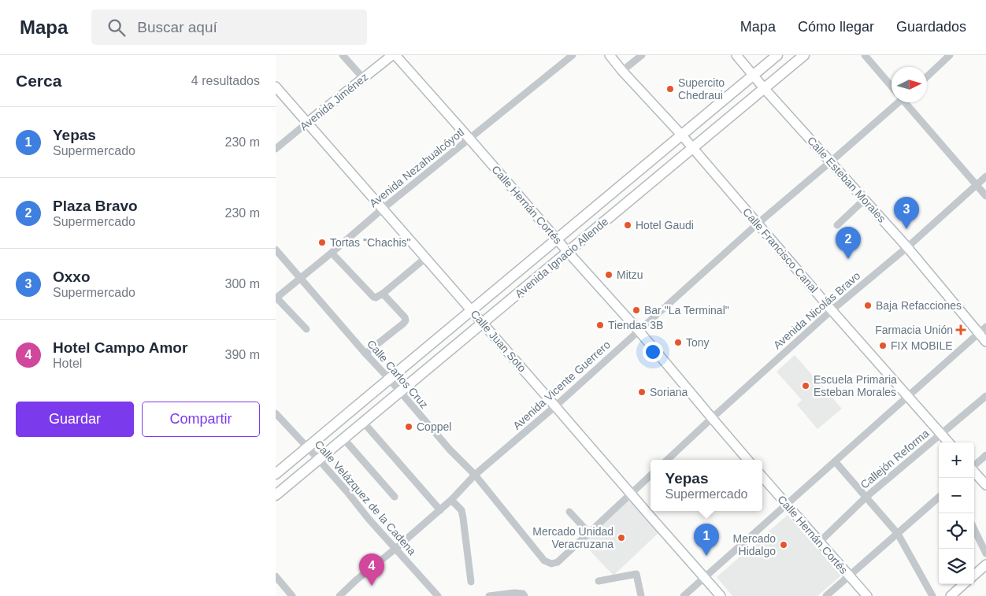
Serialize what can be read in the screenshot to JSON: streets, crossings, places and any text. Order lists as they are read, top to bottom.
{
  "streets": {
    "main road": [
      "Avenida Jiménez",
      "Calle Esteban Morales",
      "Calle Hernán Cortés",
      "Calle Francisco Canal",
      "Avenida Ignacio Allende",
      "Calle Juan Soto"
    ],
    "street": [
      "Avenida Nezahualcóyotl",
      "Avenida Nicolás Bravo",
      "Calle Carlos Cruz",
      "Avenida Vicente Guerrero",
      "Callejón Reforma",
      "Calle Velázquez de la Cadena"
    ]
  },
  "crossings": [
    ["Avenida Jiménez", "Calle Juan Soto"],
    ["Avenida Nezahualcóyotl", "Calle Hernán Cortés"],
    ["Avenida Nezahualcóyotl", "Calle Juan Soto"],
    ["Avenida Nezahualcóyotl", "Calle Carlos Cruz"],
    ["Calle Esteban Morales", "Avenida Ignacio Allende"],
    ["Calle Esteban Morales", "Avenida Nicolás Bravo"],
    ["Calle Esteban Morales", "Avenida Vicente Guerrero"],
    ["Calle Hernán Cortés", "Avenida Ignacio Allende"],
    ["Calle Hernán Cortés", "Avenida Nicolás Bravo"],
    ["Calle Hernán Cortés", "Avenida Vicente Guerrero"],
    ["Calle Hernán Cortés", "Callejón Reforma"],
    ["Calle Francisco Canal", "Avenida Ignacio Allende"],
    ["Calle Francisco Canal", "Avenida Nicolás Bravo"],
    ["Calle Francisco Canal", "Avenida Vicente Guerrero"],
    ["Calle Francisco Canal", "Callejón Reforma"],
    ["Avenida Ignacio Allende", "Calle Juan Soto"],
    ["Avenida Ignacio Allende", "Calle Carlos Cruz"],
    ["Avenida Ignacio Allende", "Calle Velázquez de la Cadena"],
    ["Calle Juan Soto", "Avenida Vicente Guerrero"],
    ["Calle Carlos Cruz", "Avenida Vicente Guerrero"],
    ["Avenida Vicente Guerrero", "Calle Velázquez de la Cadena"]
  ],
  "places": {
    "other": [
      "Supercito Chedraui",
      "Hotel Gaudi",
      "Tortas \"Chachis\"",
      "Mitzu",
      "Baja Refacciones",
      "Bar \"La Terminal\"",
      "Tiendas 3B",
      "Tony",
      "FIX MOBILE",
      "Escuela Primaria Esteban Morales",
      "Soriana",
      "Coppel",
      "Mercado Unidad Veracruzana",
      "Mercado Hidalgo"
    ],
    "health": ["Farmacia Unión"]
  },
  "north": "right",
  "page": {
    "header": "Mapa",
    "search": "Buscar aquí",
    "nav": ["Mapa", "Cómo llegar", "Guardados"],
    "heading": ["Cerca", "4 resultados"],
    "list": [
      {
        "mark": "1",
        "name": "Yepas",
        "note": "Supermercado",
        "value": "230 m"
      },
      {
        "mark": "2",
        "name": "Plaza Bravo",
        "note": "Supermercado",
        "value": "230 m"
      },
      {
        "mark": "3",
        "name": "Oxxo",
        "note": "Supermercado",
        "value": "300 m"
      },
      {
        "mark": "4",
        "name": "Hotel Campo Amor",
        "note": "Hotel",
        "value": "390 m"
      }
    ],
    "pins": [
      "3",
      "2",
      "1",
      "4"
    ],
    "buttons": ["Guardar", "Compartir"],
    "map_buttons": ["+", "−"],
    "popup": ["Yepas", "Supermercado"]
  }
}
